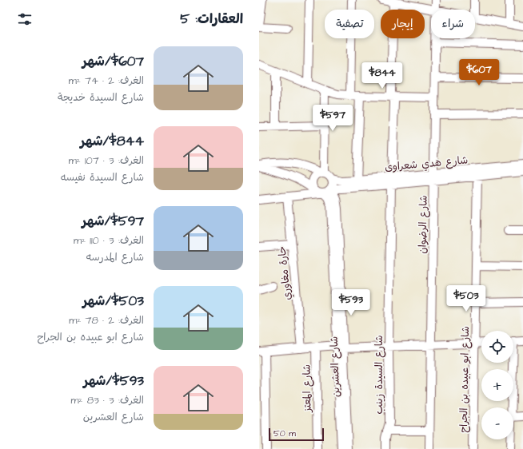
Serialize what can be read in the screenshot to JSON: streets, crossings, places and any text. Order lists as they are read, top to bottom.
{
  "streets": {
    "street": [
      "شارع هدي شعراوى",
      "شارع الرضوان",
      "حارة مغاوري",
      "شارع العشرين",
      "شارع السيدة زينب",
      "شارع ابو عبيده بن الجراح",
      "شارع المعتز"
    ]
  },
  "crossings": [
    ["شارع هدي شعراوى", "شارع الرضوان"],
    ["شارع هدي شعراوى", "شارع العشرين"],
    ["شارع هدي شعراوى", "شارع السيدة زينب"],
    ["شارع هدي شعراوى", "شارع ابو عبيده بن الجراح"]
  ],
  "scale_bar": "50 m",
  "page": {
    "heading": "العقارات: 5",
    "chip": ["شراء", "إيجار", "تصفية"],
    "list": [
      {
        "name": "$607/شهر",
        "note": "الغرف: 2 · 74 m² · شارع السيدة خديجة"
      },
      {
        "name": "$844/شهر",
        "note": "الغرف: 3 · 107 m² · شارع السيدة نفيسه"
      },
      {
        "name": "$597/شهر",
        "note": "الغرف: 3 · 110 m² · شارع المدرسه"
      },
      {
        "name": "$503/شهر",
        "note": "الغرف: 2 · 78 m² · شارع ابو عبيده بن الجراح"
      },
      {
        "name": "$593/شهر",
        "note": "الغرف: 3 · 83 m² · شارع العشرين"
      }
    ],
    "price": [
      "$607",
      "$844",
      "$597",
      "$503",
      "$593"
    ],
    "map_buttons": ["+", "−"],
    "scale": "50 m"
  }
}
